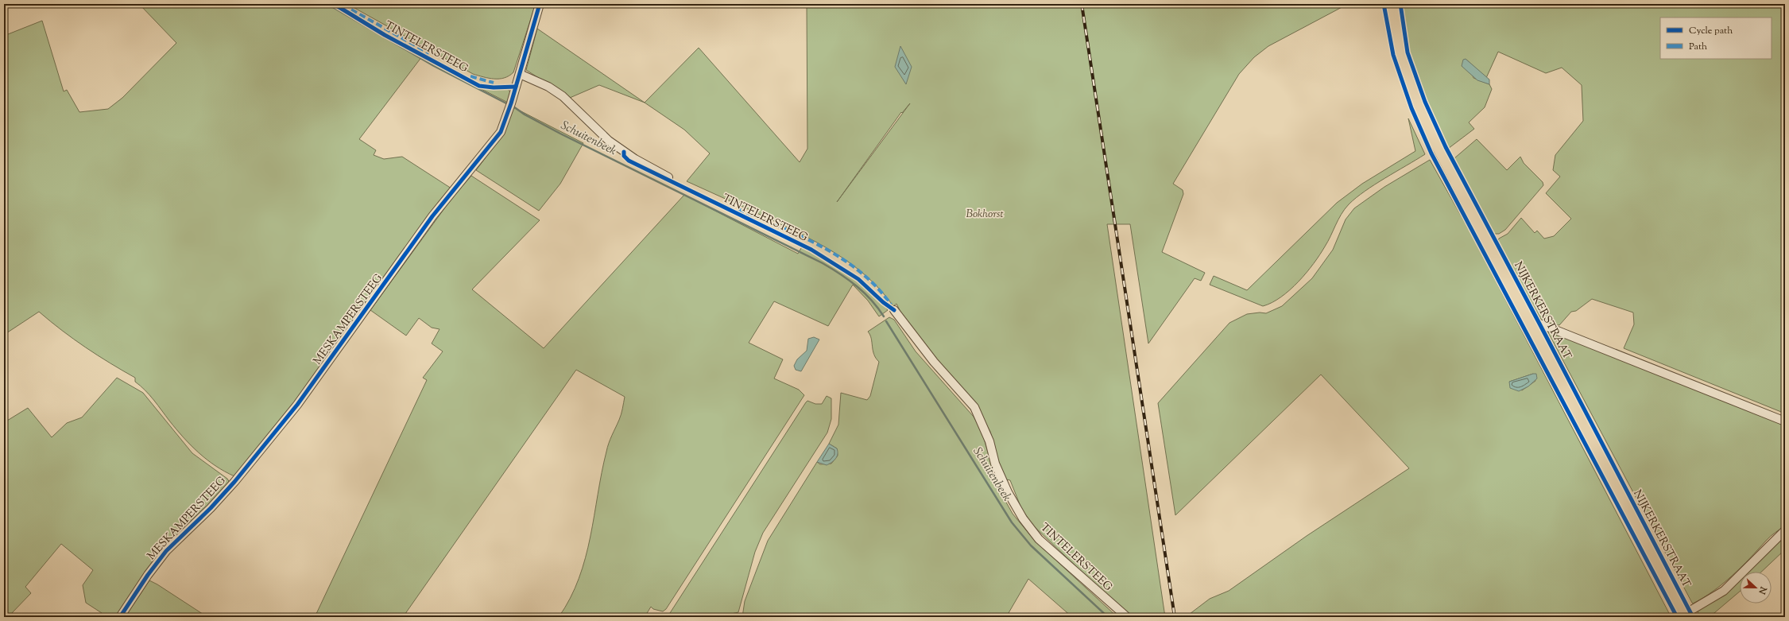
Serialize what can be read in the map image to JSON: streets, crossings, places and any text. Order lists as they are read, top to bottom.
{
  "streets": {
    "main road": ["NIJKERKERSTRAAT"],
    "street": ["TINTELERSTEEG", "MESKAMPERSTEEG"]
  },
  "water": ["Schuitenbeek"],
  "parks": ["Bokhorst"],
  "legend": ["Cycle path", "Path"],
  "north": "right"
}
